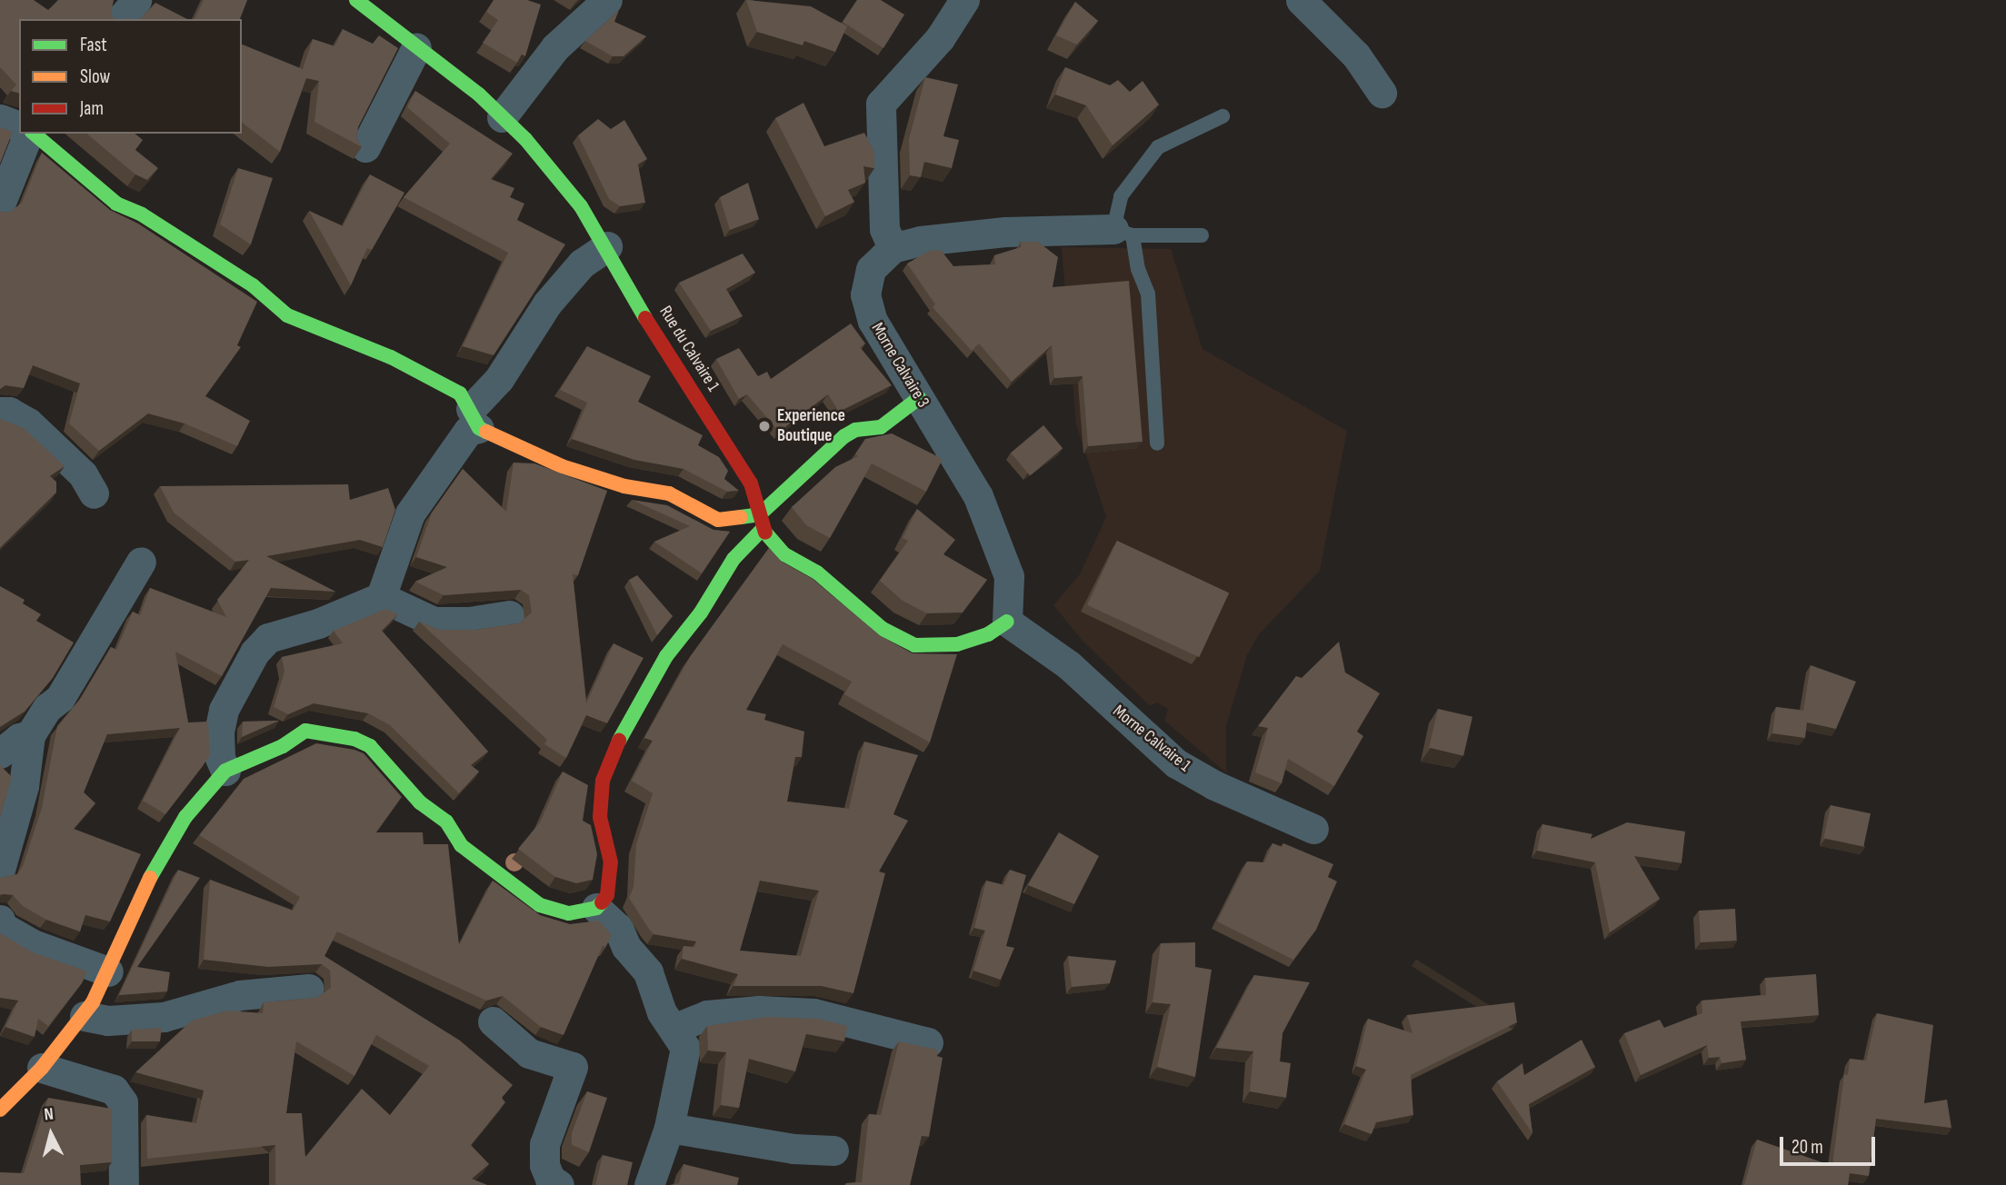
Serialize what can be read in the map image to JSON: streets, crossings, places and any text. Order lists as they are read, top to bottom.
{
  "streets": {
    "street": ["Rue du Calvaire 1", "Morne Calvaire 3", "Morne Calvaire 1"]
  },
  "crossings": [
    ["Rue du Calvaire 1", "Morne Calvaire 3"],
    ["Rue du Calvaire 1", "Morne Calvaire 1"],
    ["Morne Calvaire 3", "Morne Calvaire 1"]
  ],
  "places": ["Experience Boutique"],
  "legend": ["Fast", "Slow", "Jam"],
  "scale_bar": "20 m",
  "north": "top"
}
